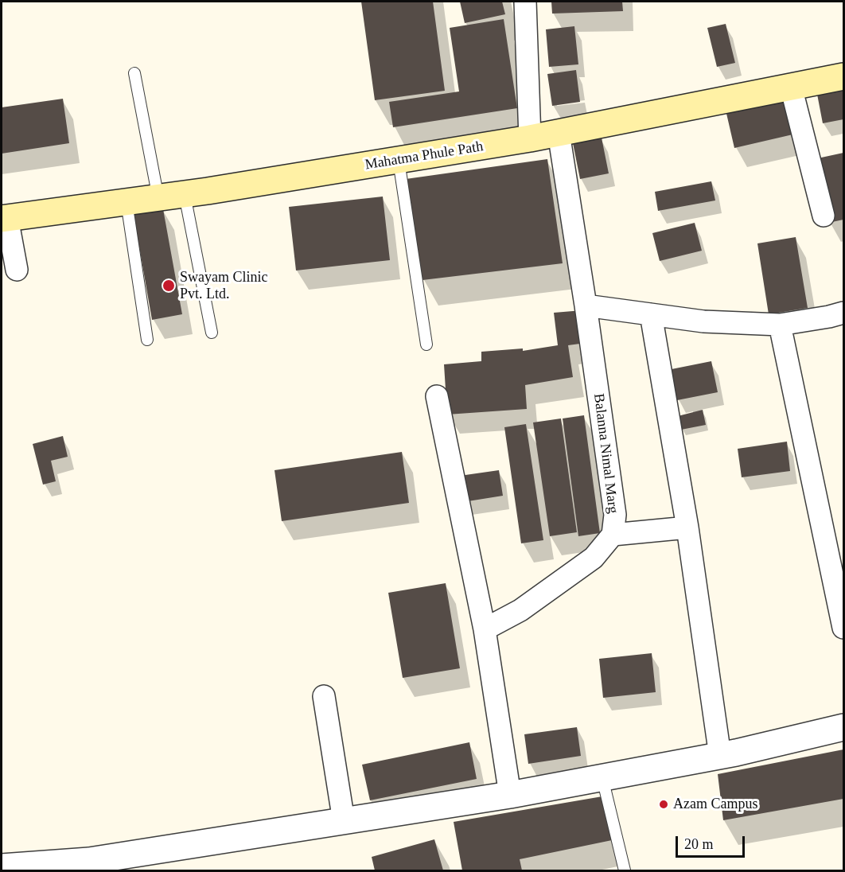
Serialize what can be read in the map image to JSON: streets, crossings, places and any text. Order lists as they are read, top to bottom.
{
  "streets": {
    "main road": ["Mahatma Phule Path"],
    "street": ["Balanna Nimal Marg"]
  },
  "crossings": [
    ["Mahatma Phule Path", "Balanna Nimal Marg"]
  ],
  "places": ["Swayam Clinic Pvt. Ltd.", "Azam Campus"],
  "scale_bar": "20 m"
}
